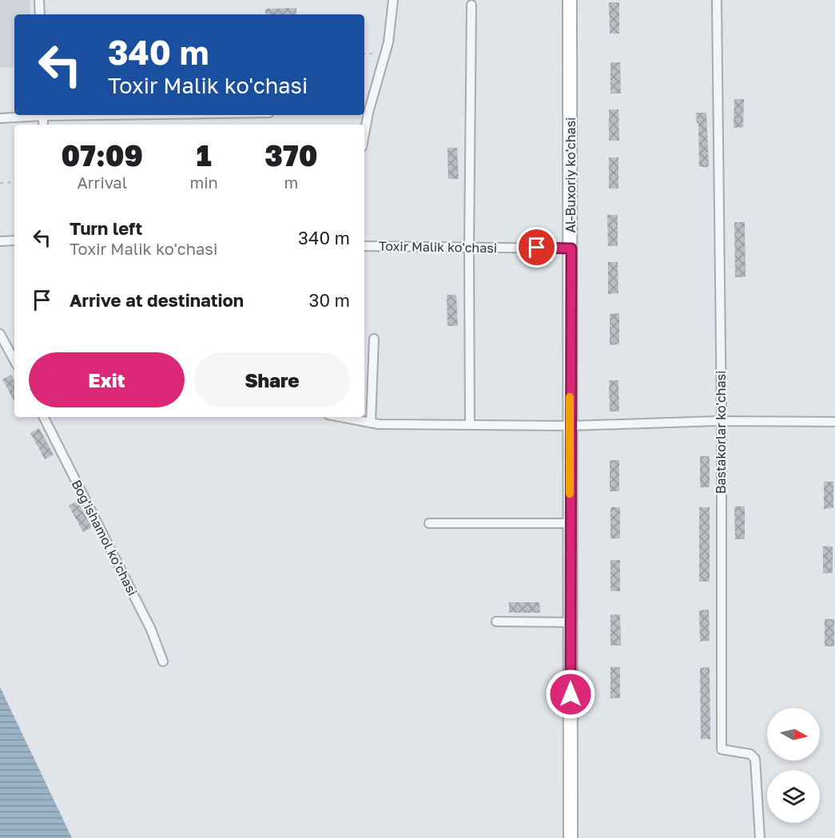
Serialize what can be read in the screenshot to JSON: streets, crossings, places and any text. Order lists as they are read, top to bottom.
{
  "streets": {
    "street": [
      "Al-Buxoriy ko'chasi",
      "Toxir Malik ko'chasi",
      "Bastakorlar ko'chasi",
      "Bog'ishamol ko'chasi"
    ]
  },
  "crossings": [
    ["Al-Buxoriy ko'chasi", "Toxir Malik ko'chasi"]
  ],
  "north": "right",
  "page": {
    "turn": ["340 m", "Toxir Malik ko'chasi"],
    "eta": [
      "07:09",
      "Arrival",
      "1",
      "min",
      "370",
      "m"
    ],
    "list": [
      {
        "name": "Turn left",
        "note": "Toxir Malik ko'chasi",
        "value": "340 m"
      },
      {
        "name": "Arrive at destination",
        "value": "30 m"
      }
    ],
    "buttons": ["Exit", "Share"]
  }
}
